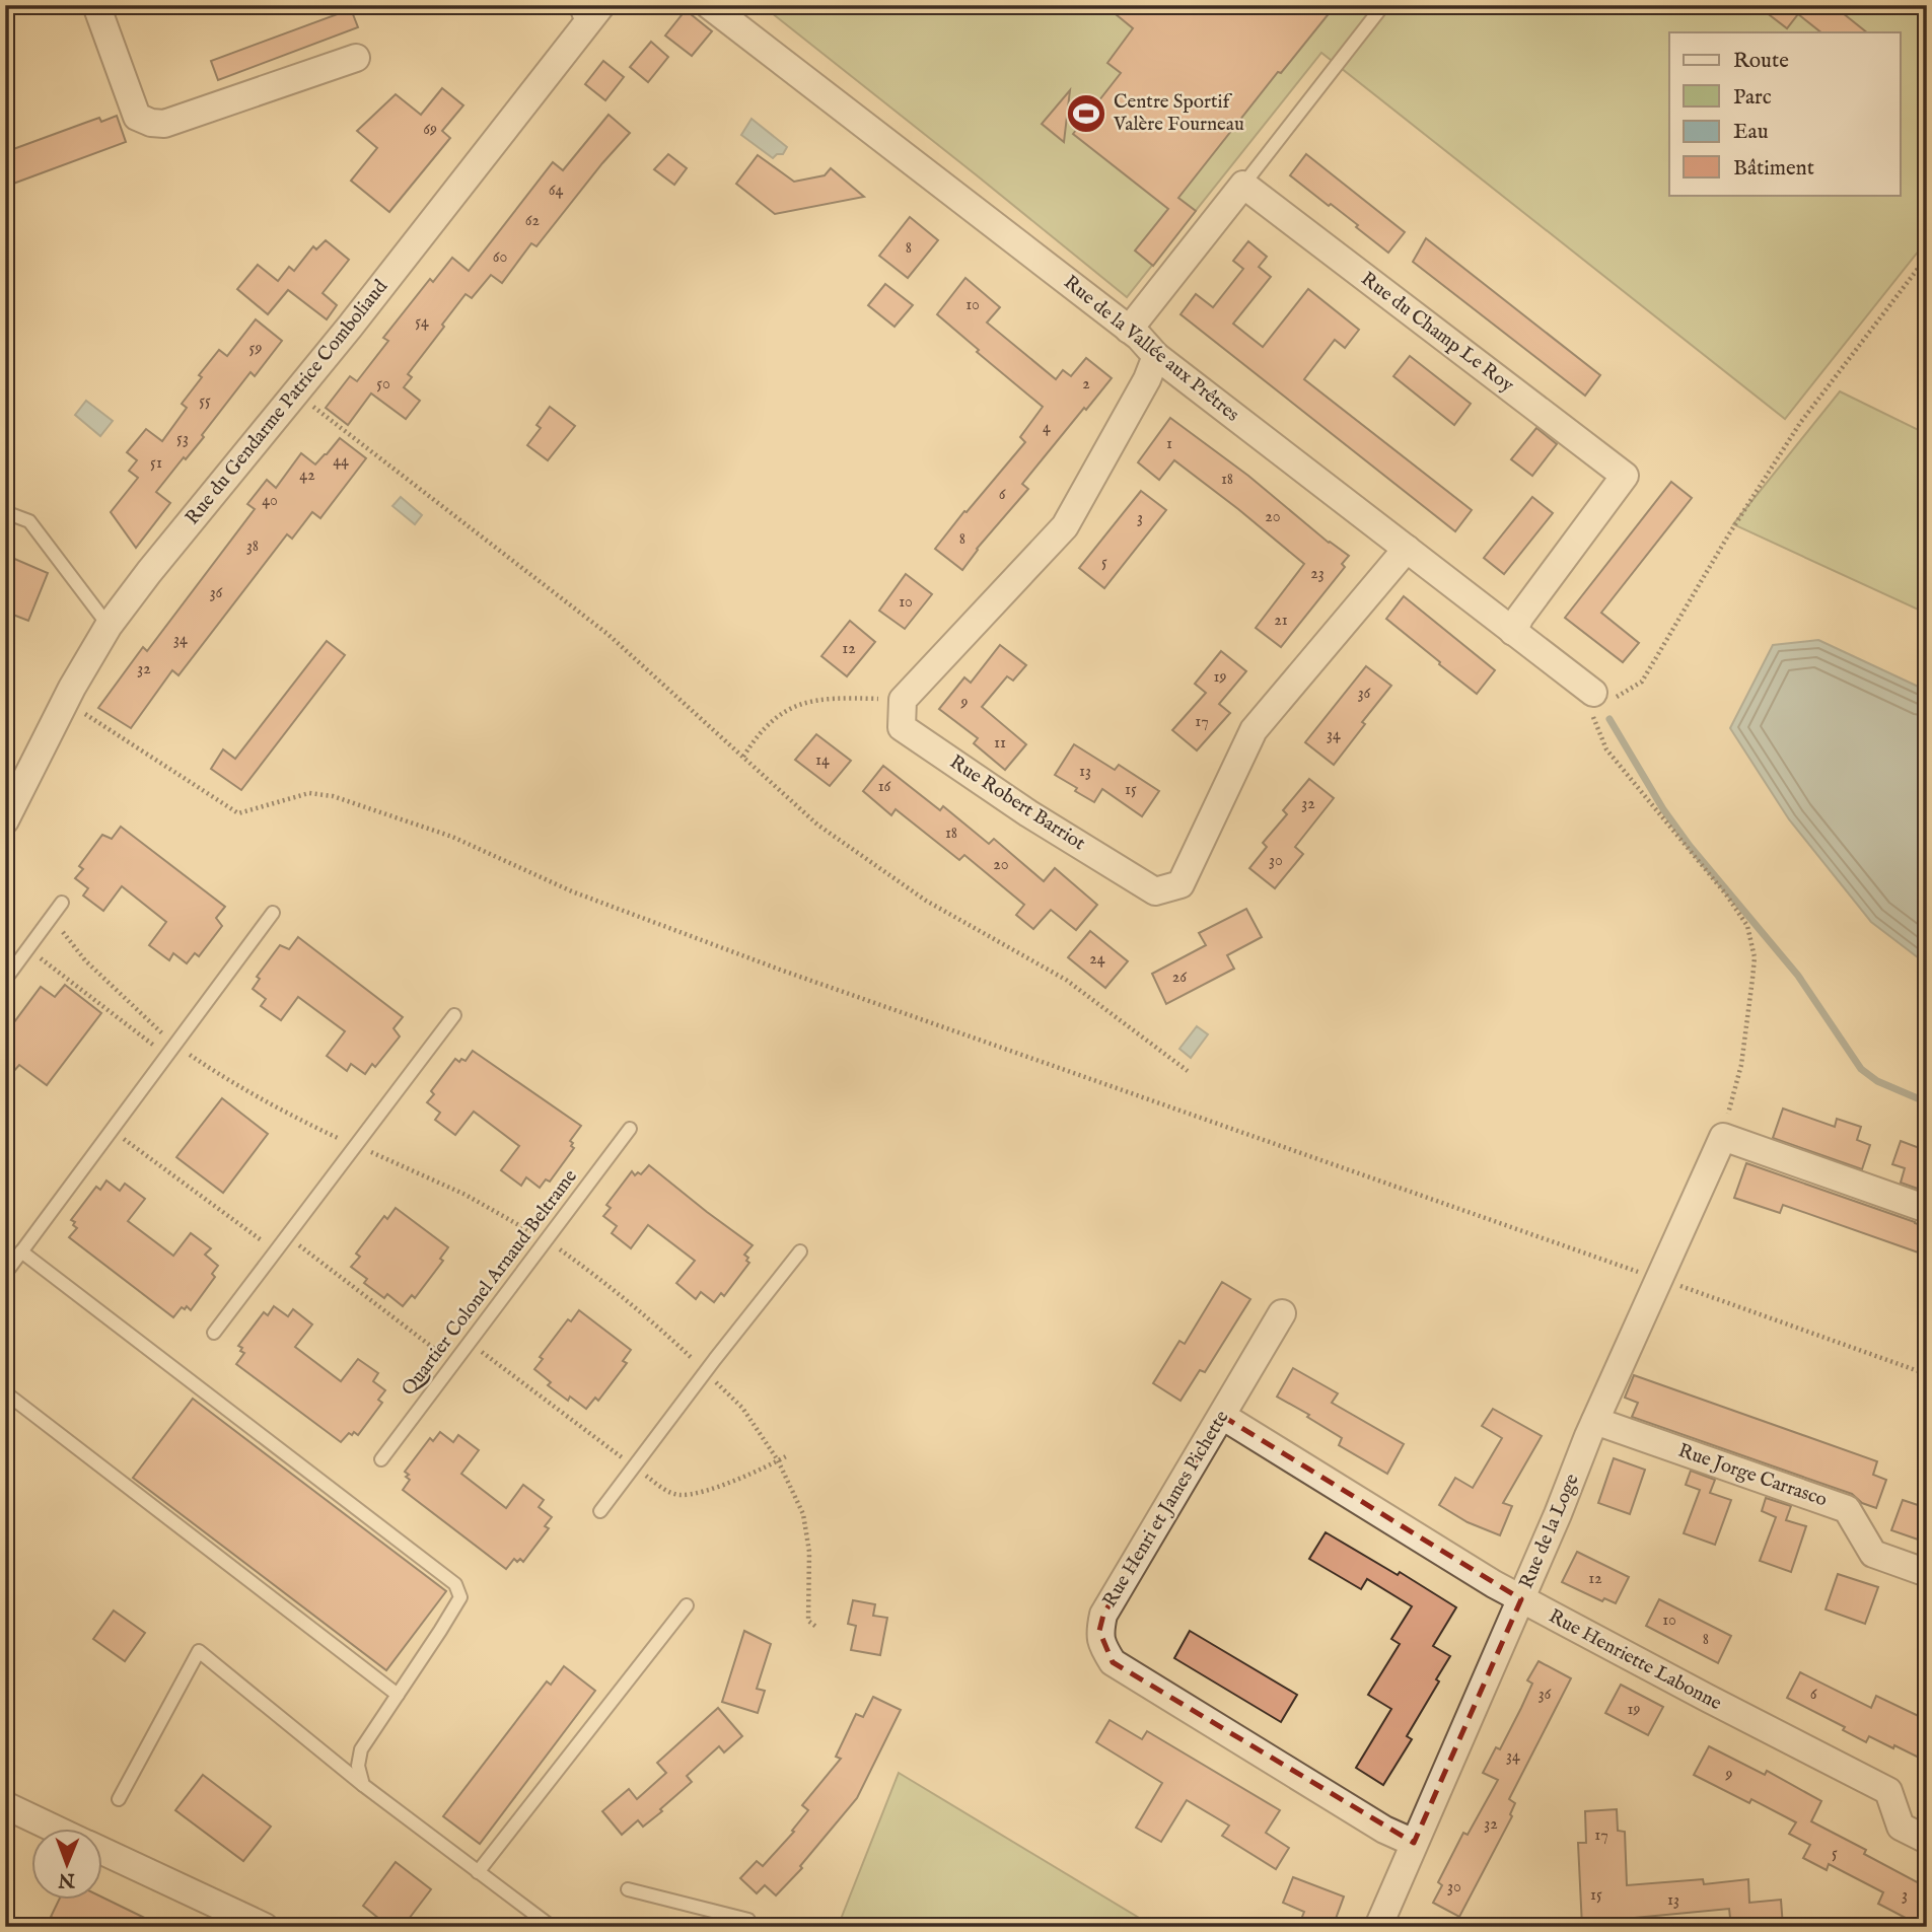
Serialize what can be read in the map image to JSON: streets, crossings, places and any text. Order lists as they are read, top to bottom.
{
  "streets": {
    "street": [
      "Rue du Champ Le Roy",
      "Rue de la Vallée aux Prêtres",
      "Rue du Gendarme Patrice Comboliaud",
      "Rue Robert Barriot",
      "Rue Jorge Carrasco",
      "Rue Henri et James Pichette",
      "Rue de la Loge",
      "Rue Henriette Labonne"
    ],
    "lane": ["Quartier Colonel Arnaud Beltrame"]
  },
  "crossings": [
    ["Rue du Champ Le Roy", "Rue de la Vallée aux Prêtres"],
    ["Rue de la Vallée aux Prêtres", "Rue Robert Barriot"],
    ["Rue Jorge Carrasco", "Rue de la Loge"],
    ["Rue Henri et James Pichette", "Rue de la Loge"],
    ["Rue Henri et James Pichette", "Rue Henriette Labonne"],
    ["Rue de la Loge", "Rue Henriette Labonne"]
  ],
  "places": {
    "sports": ["Centre Sportif Valère Fourneau"]
  },
  "house_numbers": [
    "69",
    "64",
    "62",
    "8",
    "60",
    "10",
    "54",
    "59",
    "50",
    "2",
    "55",
    "4",
    "53",
    "1",
    "44",
    "51",
    "42",
    "18",
    "6",
    "40",
    "20",
    "3",
    "8",
    "38",
    "5",
    "23",
    "36",
    "10",
    "21",
    "34",
    "12",
    "32",
    "19",
    "36",
    "9",
    "17",
    "34",
    "11",
    "14",
    "13",
    "16",
    "15",
    "32",
    "18",
    "30",
    "20",
    "24",
    "26",
    "12",
    "10",
    "8",
    "36",
    "6",
    "19",
    "34",
    "9",
    "32",
    "17",
    "5",
    "30",
    "15",
    "3",
    "13"
  ],
  "legend": [
    "Route",
    "Parc",
    "Eau",
    "Bâtiment"
  ],
  "north": "bottom"
}
